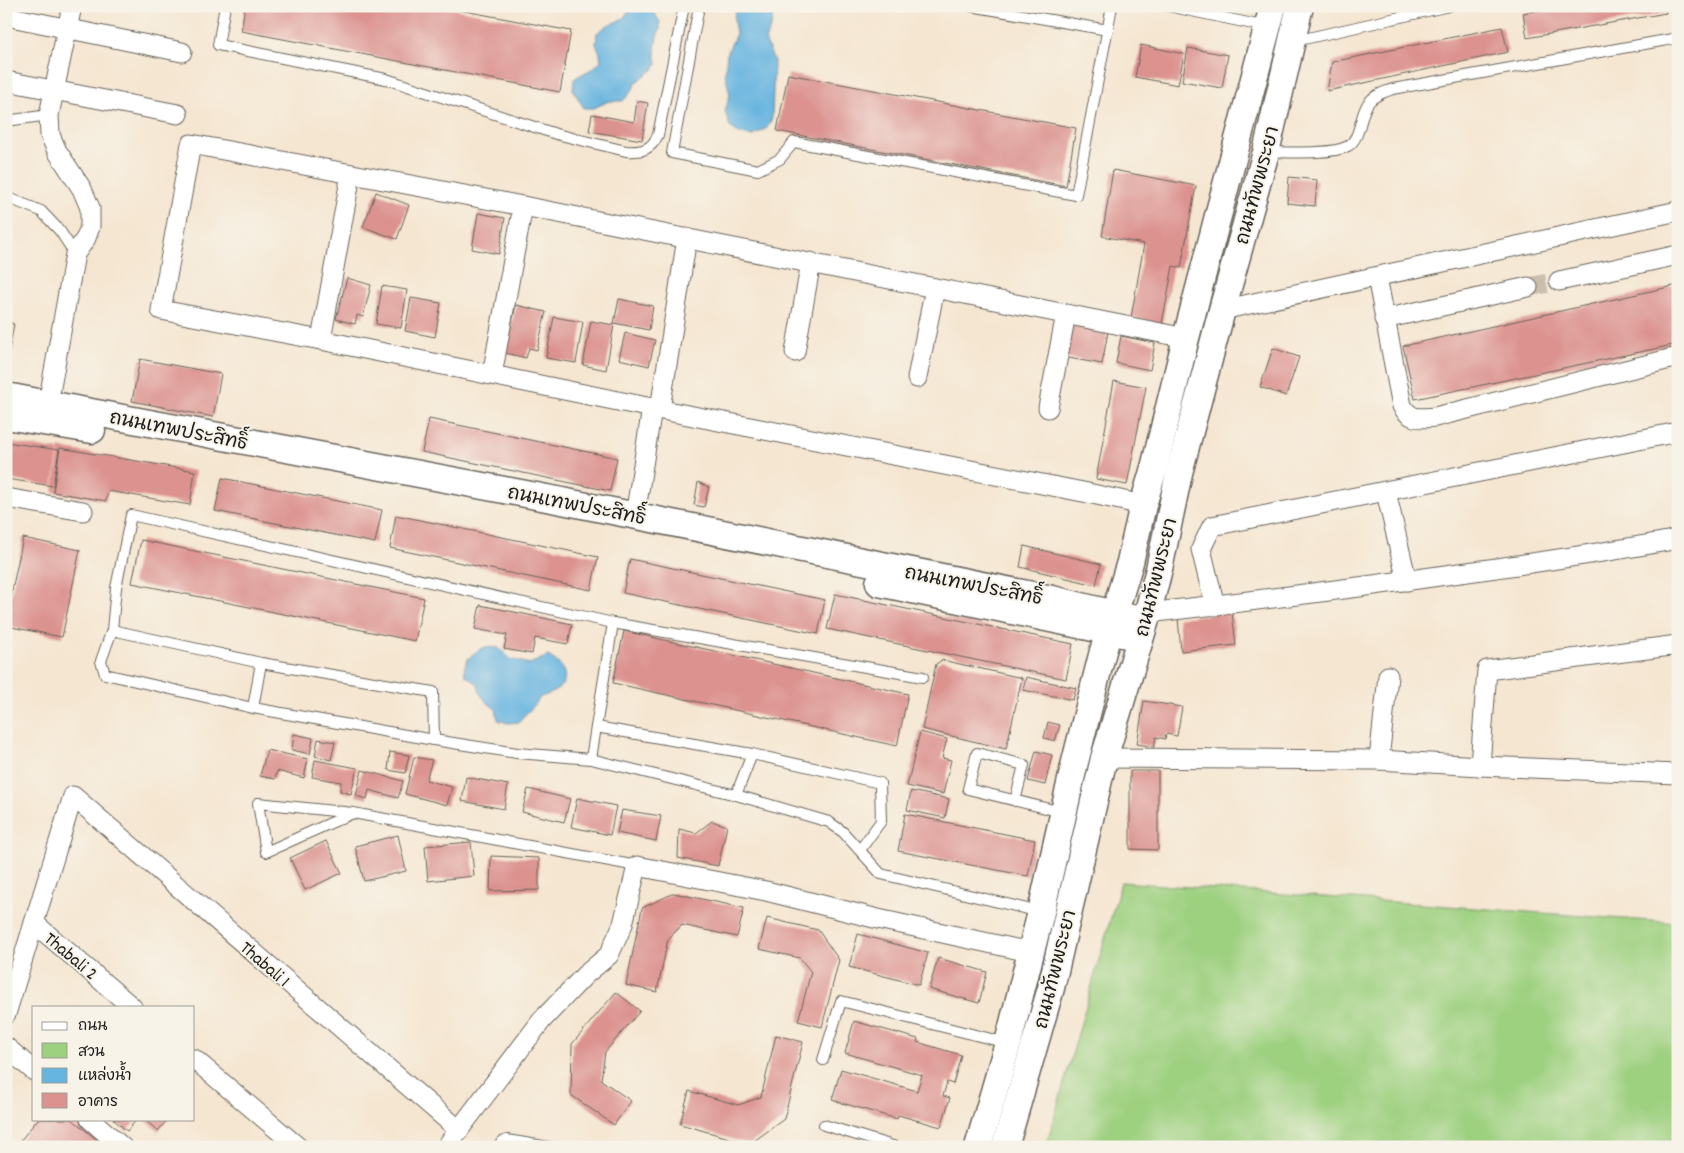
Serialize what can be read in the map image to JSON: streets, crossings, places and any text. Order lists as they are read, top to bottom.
{
  "streets": {
    "main road": ["ถนนทัพพระยา", "ถนนเทพประสิทธิ์"],
    "street": ["Thabali 2", "Thabali 1"]
  },
  "crossings": [
    ["ถนนทัพพระยา", "ถนนเทพประสิทธิ์"],
    ["Thabali 2", "Thabali 1"]
  ],
  "legend": [
    "ถนน",
    "สวน",
    "แหล่งน้ำ",
    "อาคาร"
  ]
}
